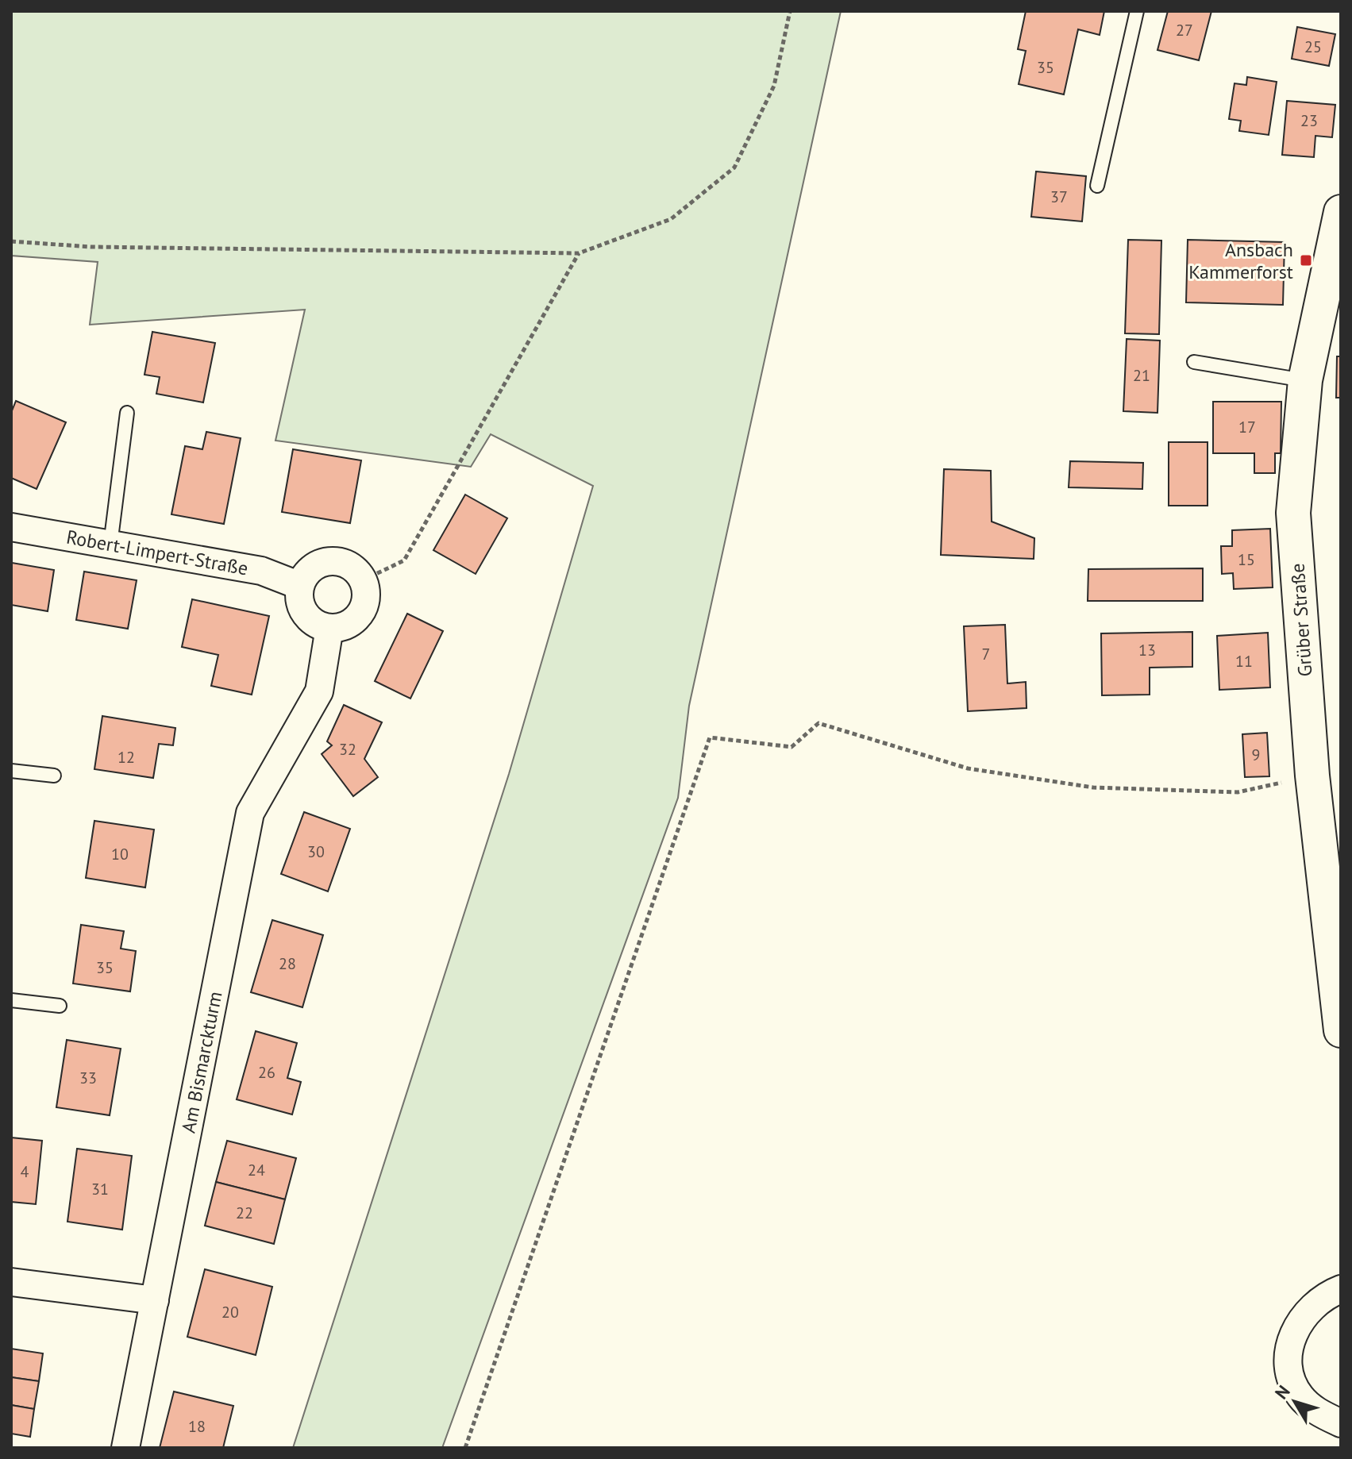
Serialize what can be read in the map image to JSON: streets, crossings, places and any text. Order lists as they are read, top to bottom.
{
  "streets": {
    "street": ["Robert-Limpert-Straße", "Grüber Straße", "Am Bismarckturm"]
  },
  "crossings": [
    ["Robert-Limpert-Straße", "Am Bismarckturm"]
  ],
  "places": {
    "transit": ["Ansbach Kammerforst"]
  },
  "house_numbers": [
    "27",
    "25",
    "35",
    "23",
    "37",
    "21",
    "17",
    "15",
    "13",
    "7",
    "11",
    "32",
    "9",
    "12",
    "30",
    "10",
    "28",
    "35",
    "26",
    "33",
    "24",
    "4",
    "31",
    "22",
    "20",
    "18"
  ],
  "north": "top left"
}
